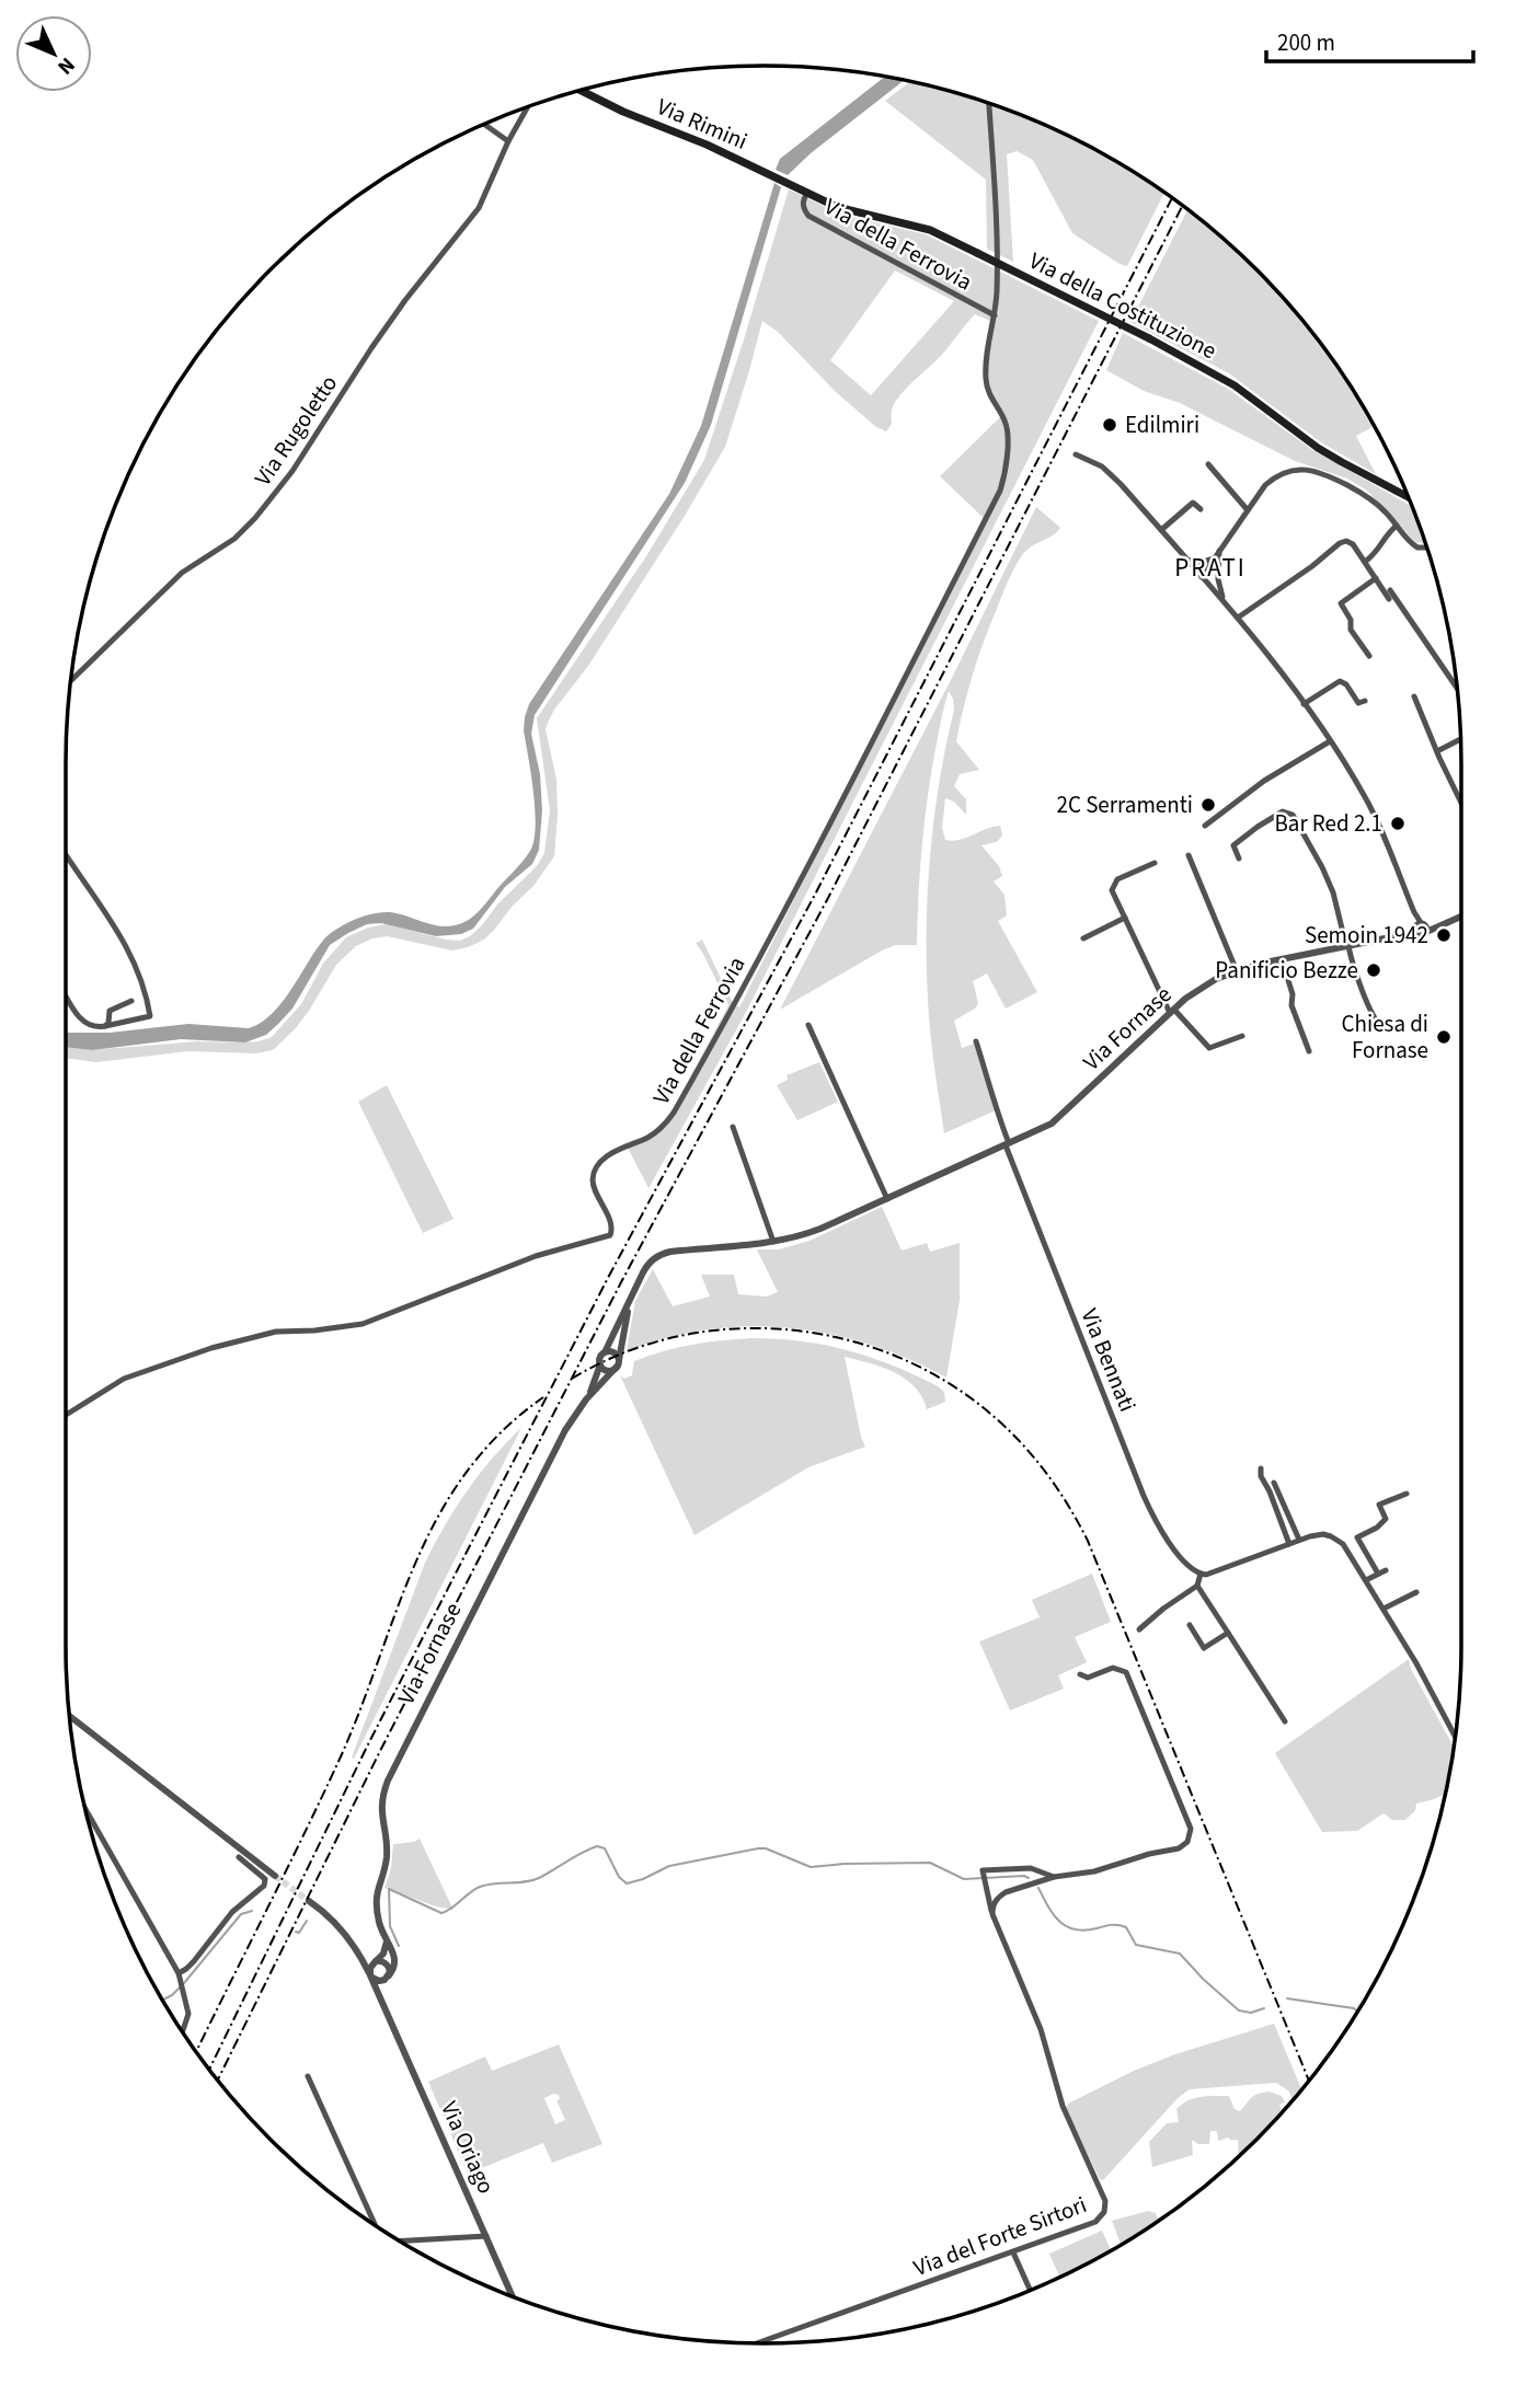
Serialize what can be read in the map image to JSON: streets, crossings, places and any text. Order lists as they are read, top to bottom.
{
  "streets": {
    "main road": ["Via Rimini", "Via della Costituzione"],
    "street": [
      "Via della Ferrovia",
      "Via Rugoletto",
      "Via Fornase",
      "Via Bennati",
      "Via Oriago",
      "Via del Forte Sirtori"
    ]
  },
  "crossings": [
    ["Via Rimini", "Via della Costituzione"],
    ["Via della Ferrovia", "Via della Costituzione"],
    ["Via Fornase", "Via Bennati"],
    ["Via Fornase", "Via Oriago"]
  ],
  "districts": ["PRATI"],
  "places": [
    "Edilmiri",
    "2C Serramenti",
    "Bar Red 2.1",
    "Semoin 1942",
    "Panificio Bezze",
    "Chiesa di Fornase"
  ],
  "scale_bar": "200 m",
  "north": "bottom right"
}
